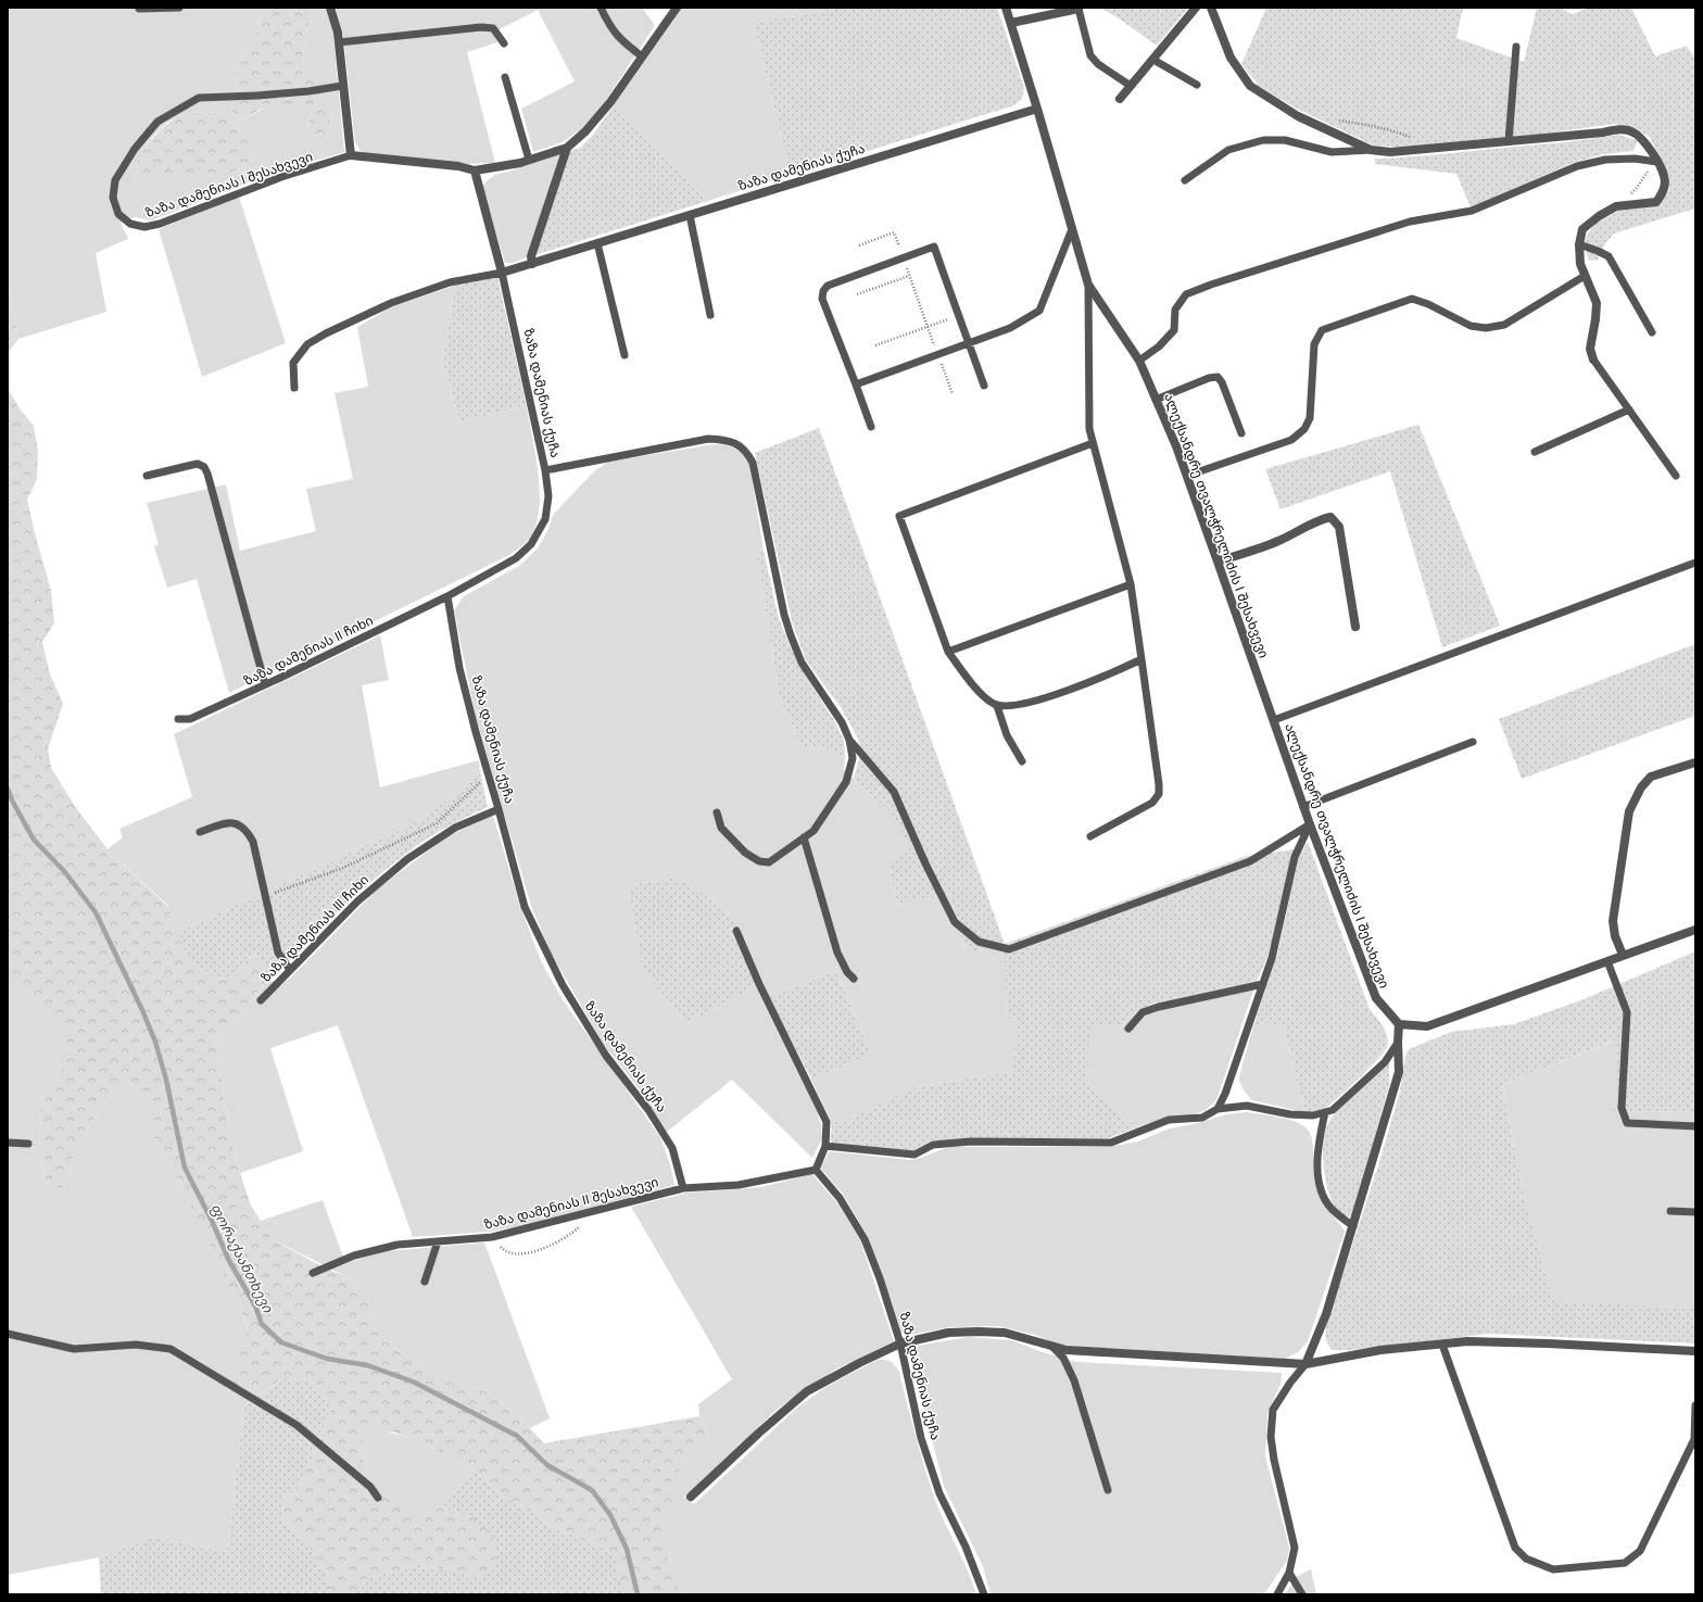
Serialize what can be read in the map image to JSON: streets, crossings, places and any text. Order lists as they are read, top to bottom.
{
  "streets": {
    "street": ["ზაზა დამენიას ქუჩა", "ალექსანდრე თვალჭრელიძის I შესახვევი"],
    "lane": [
      "ზაზა დამენიას I შესახვევი",
      "ზაზა დამენიას II ჩიხი",
      "ზაზა დამენიას III ჩიხი",
      "ზაზა დამენიას II შესახვევი"
    ]
  },
  "crossings": [
    ["ზაზა დამენიას ქუჩა", "ალექსანდრე თვალჭრელიძის I შესახვევი"],
    ["ზაზა დამენიას ქუჩა", "ზაზა დამენიას II ჩიხი"],
    ["ზაზა დამენიას ქუჩა", "ზაზა დამენიას III ჩიხი"],
    ["ზაზა დამენიას ქუჩა", "ზაზა დამენიას II შესახვევი"]
  ],
  "water": ["ფორაქაანთხევი"]
}
